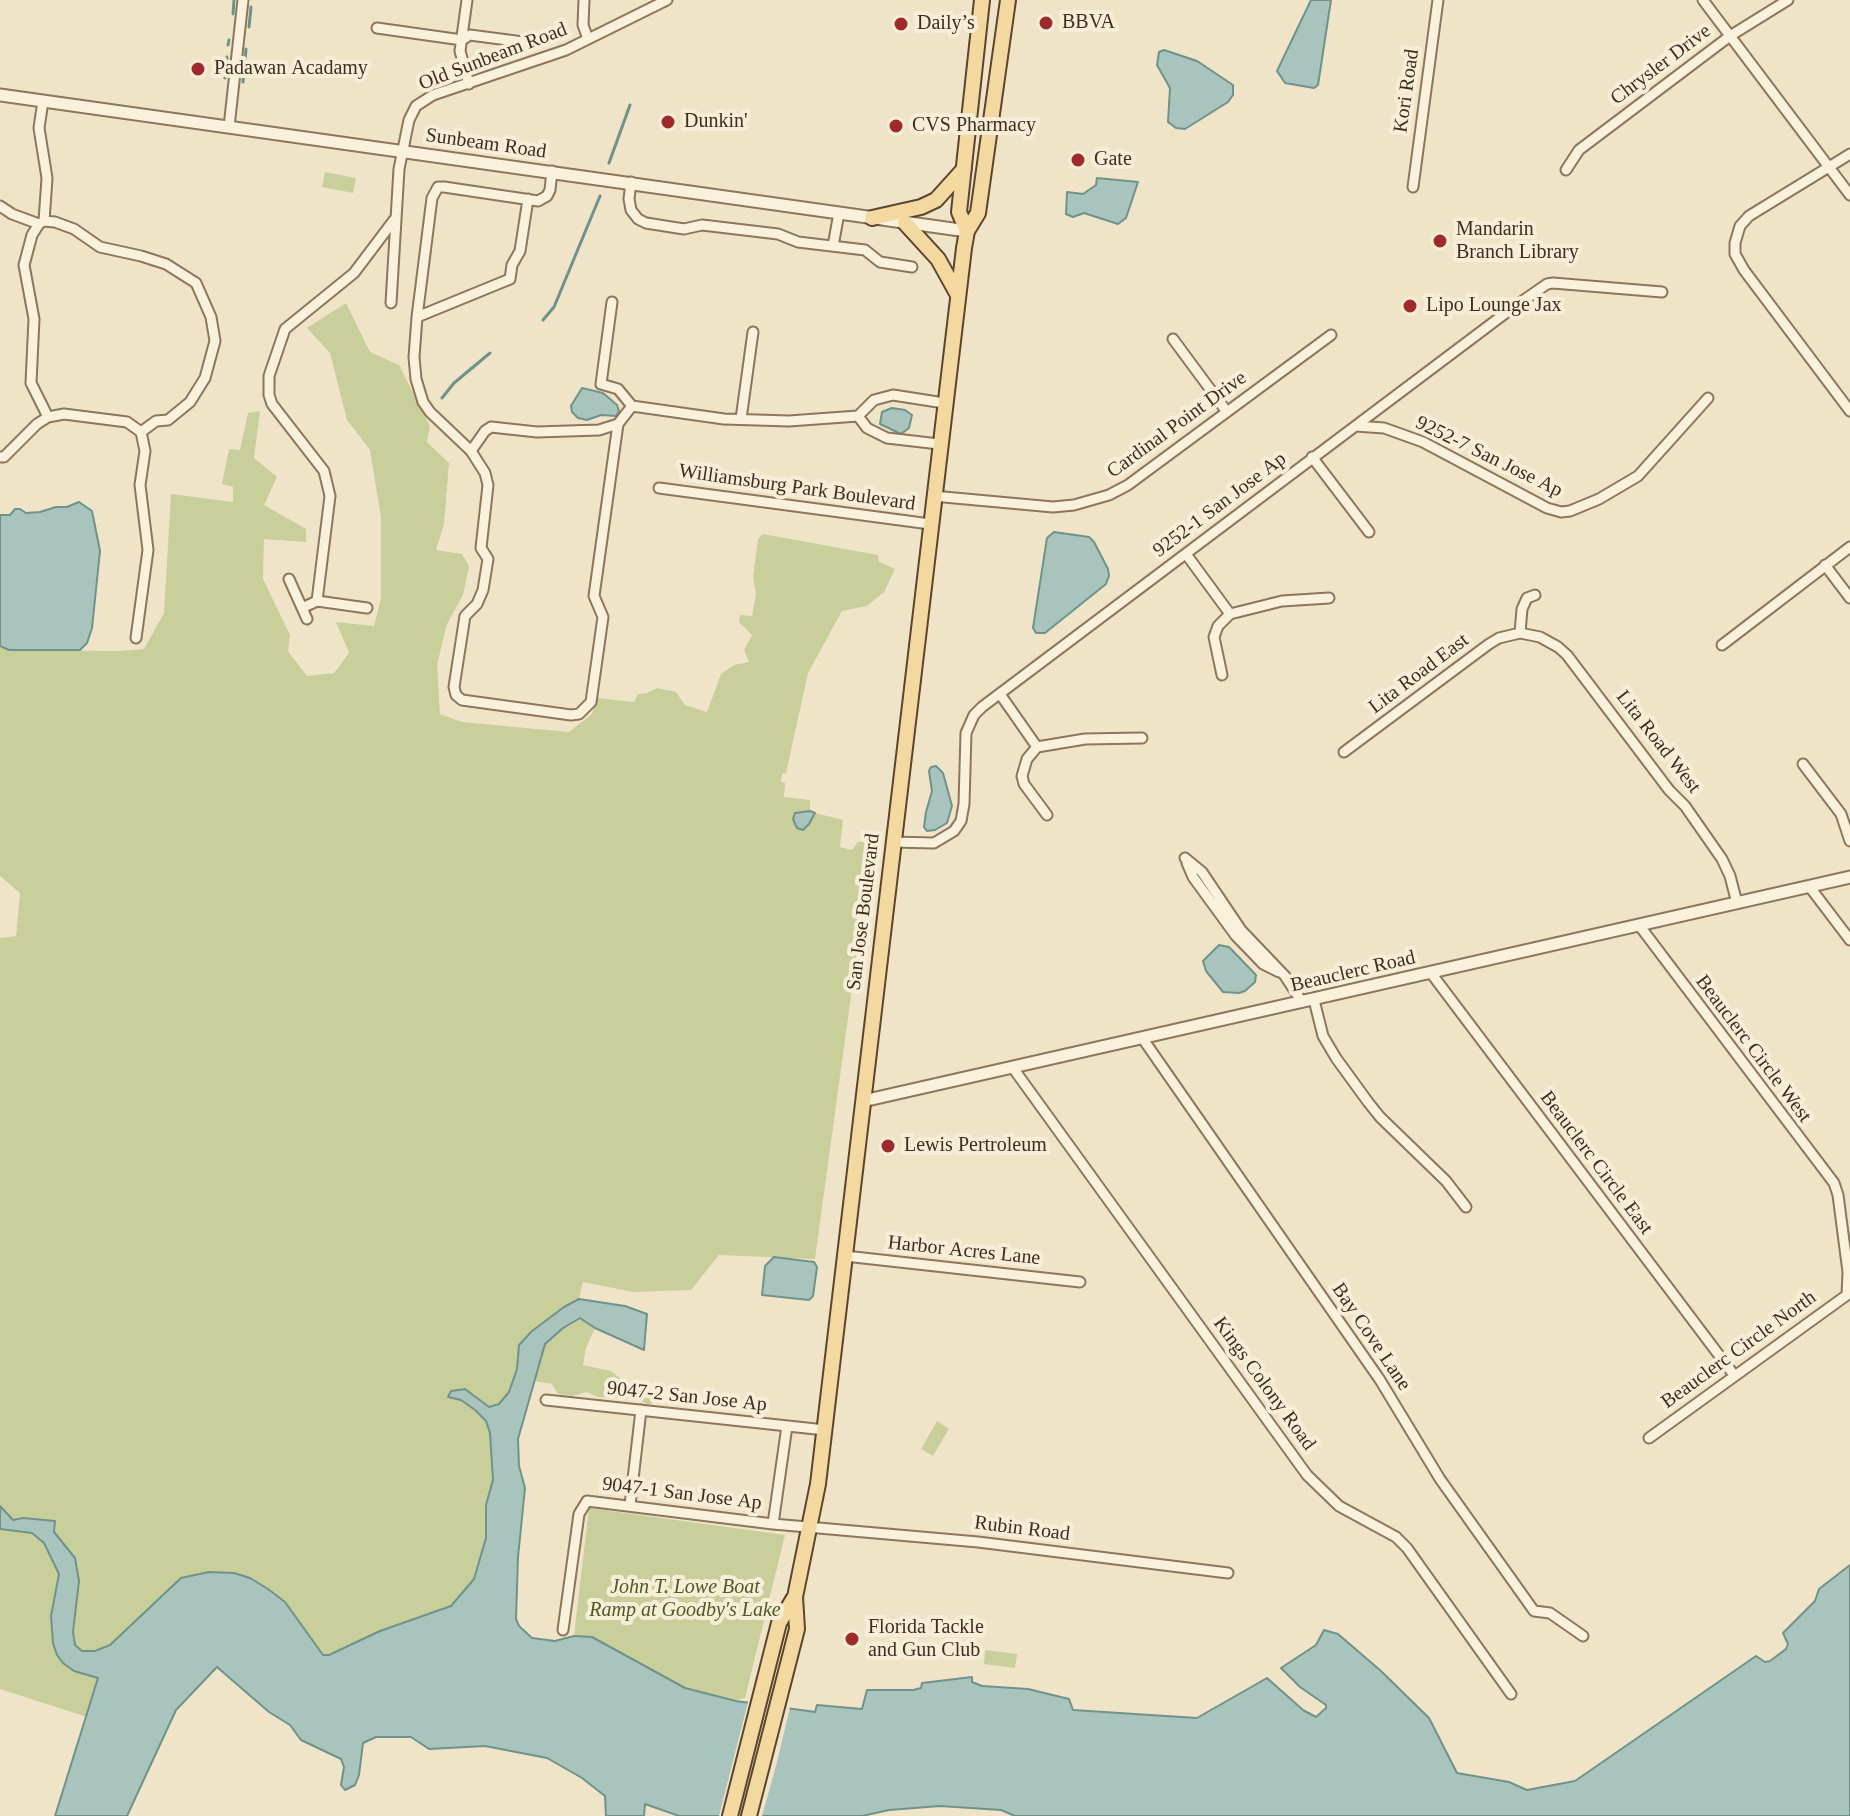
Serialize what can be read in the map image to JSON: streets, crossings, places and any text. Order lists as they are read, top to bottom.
{
  "streets": {
    "main road": ["San Jose Boulevard"],
    "street": [
      "Old Sunbeam Road",
      "Chrysler Drive",
      "Kori Road",
      "Sunbeam Road",
      "Cardinal Point Drive",
      "9252-7 San Jose Ap",
      "Williamsburg Park Boulevard",
      "9252-1 San Jose Ap",
      "Lita Road East",
      "Lita Road West",
      "Beauclerc Road",
      "Beauclerc Circle West",
      "Beauclerc Circle East",
      "Harbor Acres Lane",
      "Bay Cove Lane",
      "Beauclerc Circle North",
      "Kings Colony Road",
      "9047-2 San Jose Ap",
      "9047-1 San Jose Ap",
      "Rubin Road"
    ]
  },
  "crossings": [
    ["Old Sunbeam Road", "Sunbeam Road"],
    ["Sunbeam Road", "San Jose Boulevard"],
    ["Cardinal Point Drive", "San Jose Boulevard"],
    ["9252-7 San Jose Ap", "9252-1 San Jose Ap"],
    ["Williamsburg Park Boulevard", "San Jose Boulevard"],
    ["9252-1 San Jose Ap", "San Jose Boulevard"],
    ["Lita Road East", "Lita Road West"],
    ["Lita Road West", "Beauclerc Road"],
    ["San Jose Boulevard", "Beauclerc Road"],
    ["San Jose Boulevard", "Harbor Acres Lane"],
    ["San Jose Boulevard", "9047-2 San Jose Ap"],
    ["San Jose Boulevard", "9047-1 San Jose Ap"],
    ["San Jose Boulevard", "Rubin Road"],
    ["Beauclerc Road", "Beauclerc Circle West"],
    ["Beauclerc Road", "Beauclerc Circle East"],
    ["Beauclerc Road", "Bay Cove Lane"],
    ["Beauclerc Road", "Kings Colony Road"],
    ["Beauclerc Circle West", "Beauclerc Circle North"],
    ["Beauclerc Circle East", "Beauclerc Circle North"],
    ["9047-1 San Jose Ap", "Rubin Road"]
  ],
  "parks": ["John T. Lowe Boat Ramp at Goodby's Lake"],
  "places": [
    "BBVA",
    "Daily’s",
    "Padawan Acadamy",
    "Dunkin'",
    "CVS Pharmacy",
    "Gate",
    "Mandarin Branch Library",
    "Lipo Lounge Jax",
    "Lewis Pertroleum",
    "Florida Tackle and Gun Club"
  ]
}
